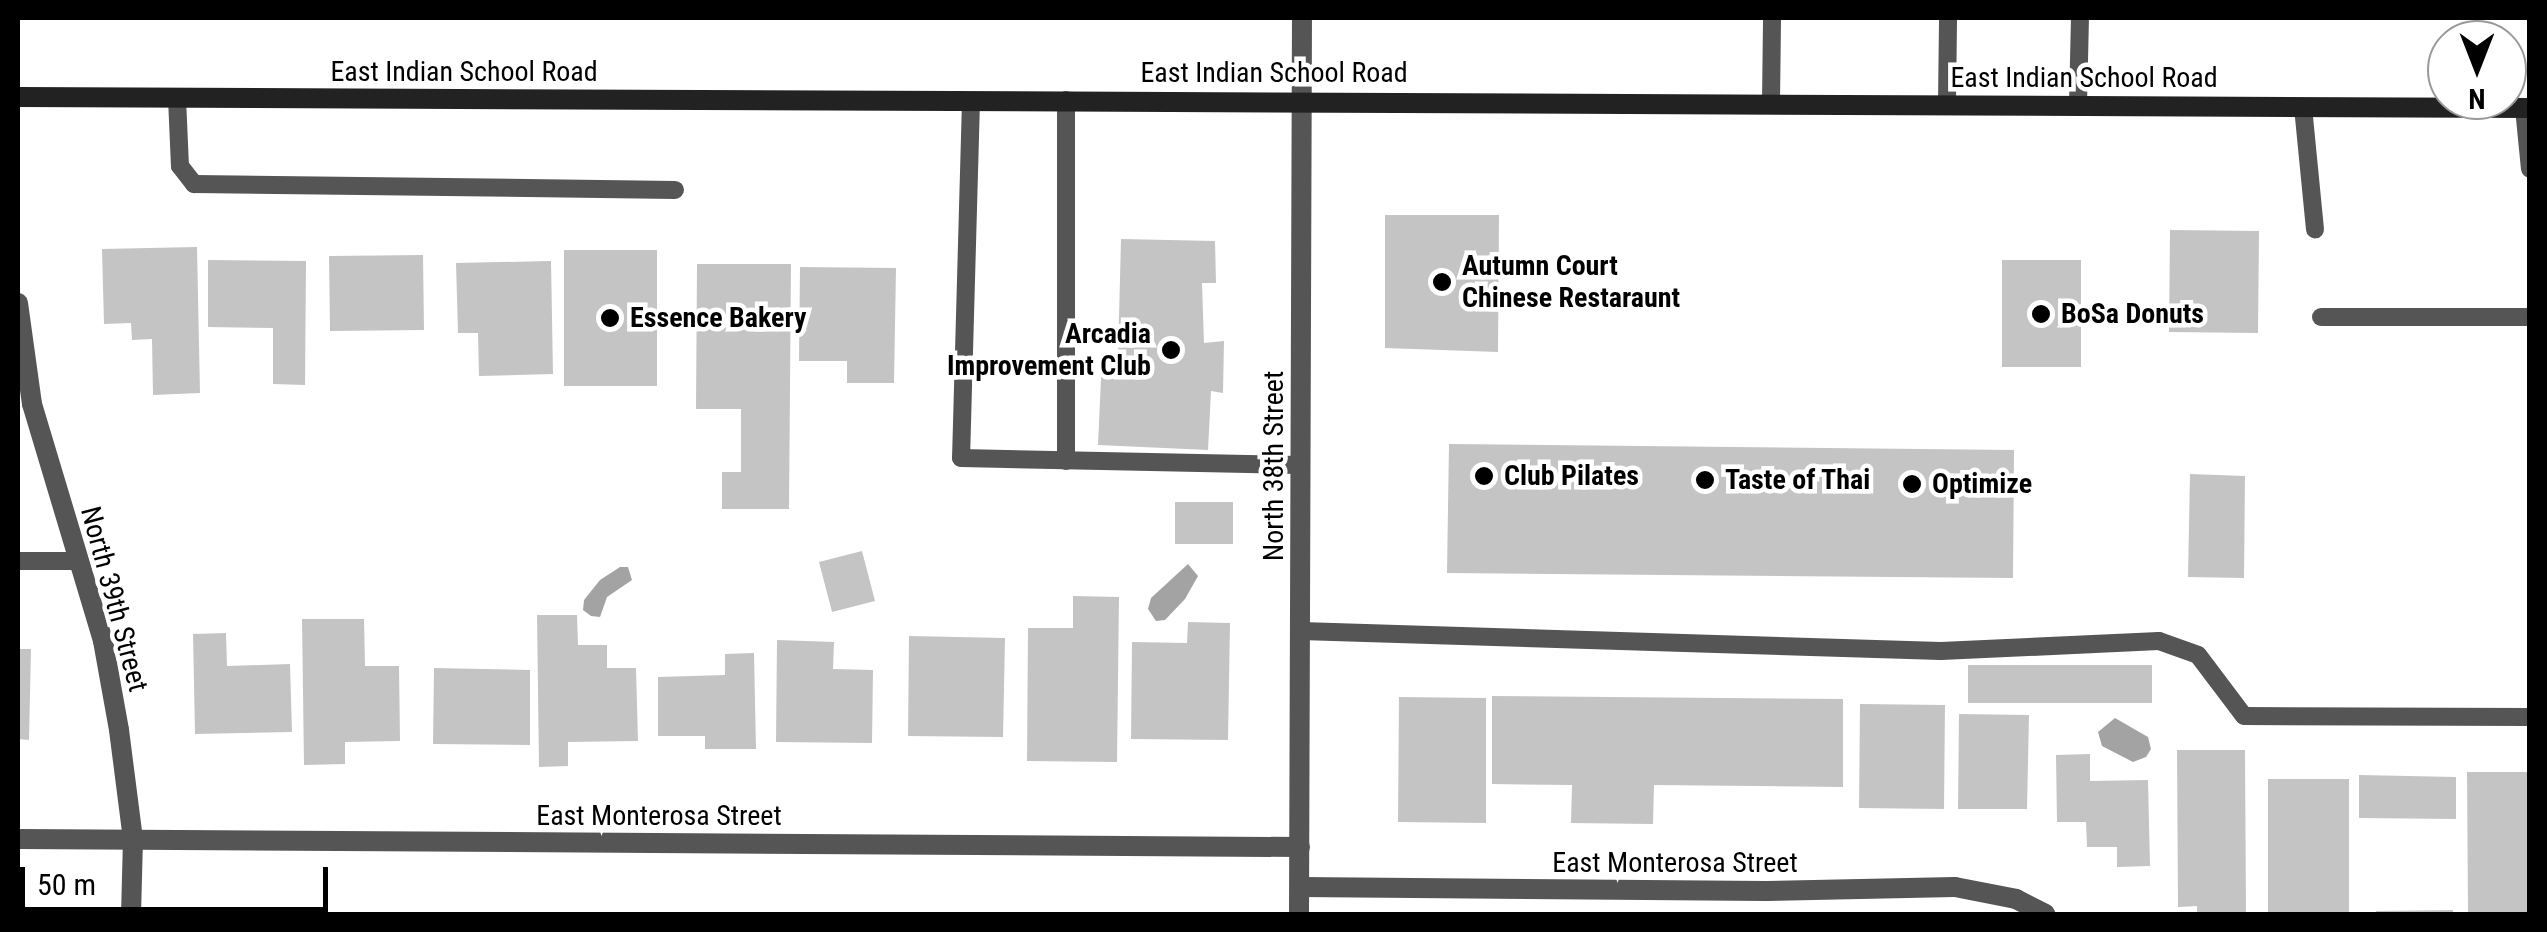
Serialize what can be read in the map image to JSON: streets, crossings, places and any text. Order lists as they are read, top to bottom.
{
  "streets": {
    "main road": ["East Indian School Road"],
    "street": ["North 38th Street", "North 39th Street", "East Monterosa Street"]
  },
  "crossings": [
    ["East Indian School Road", "North 38th Street"],
    ["North 38th Street", "East Monterosa Street"],
    ["North 39th Street", "East Monterosa Street"]
  ],
  "places": [
    "Autumn Court Chinese Restaraunt",
    "BoSa Donuts",
    "Essence Bakery",
    "Arcadia Improvement Club",
    "Club Pilates",
    "Taste of Thai",
    "Optimize"
  ],
  "scale_bar": "50 m",
  "north": "bottom"
}
